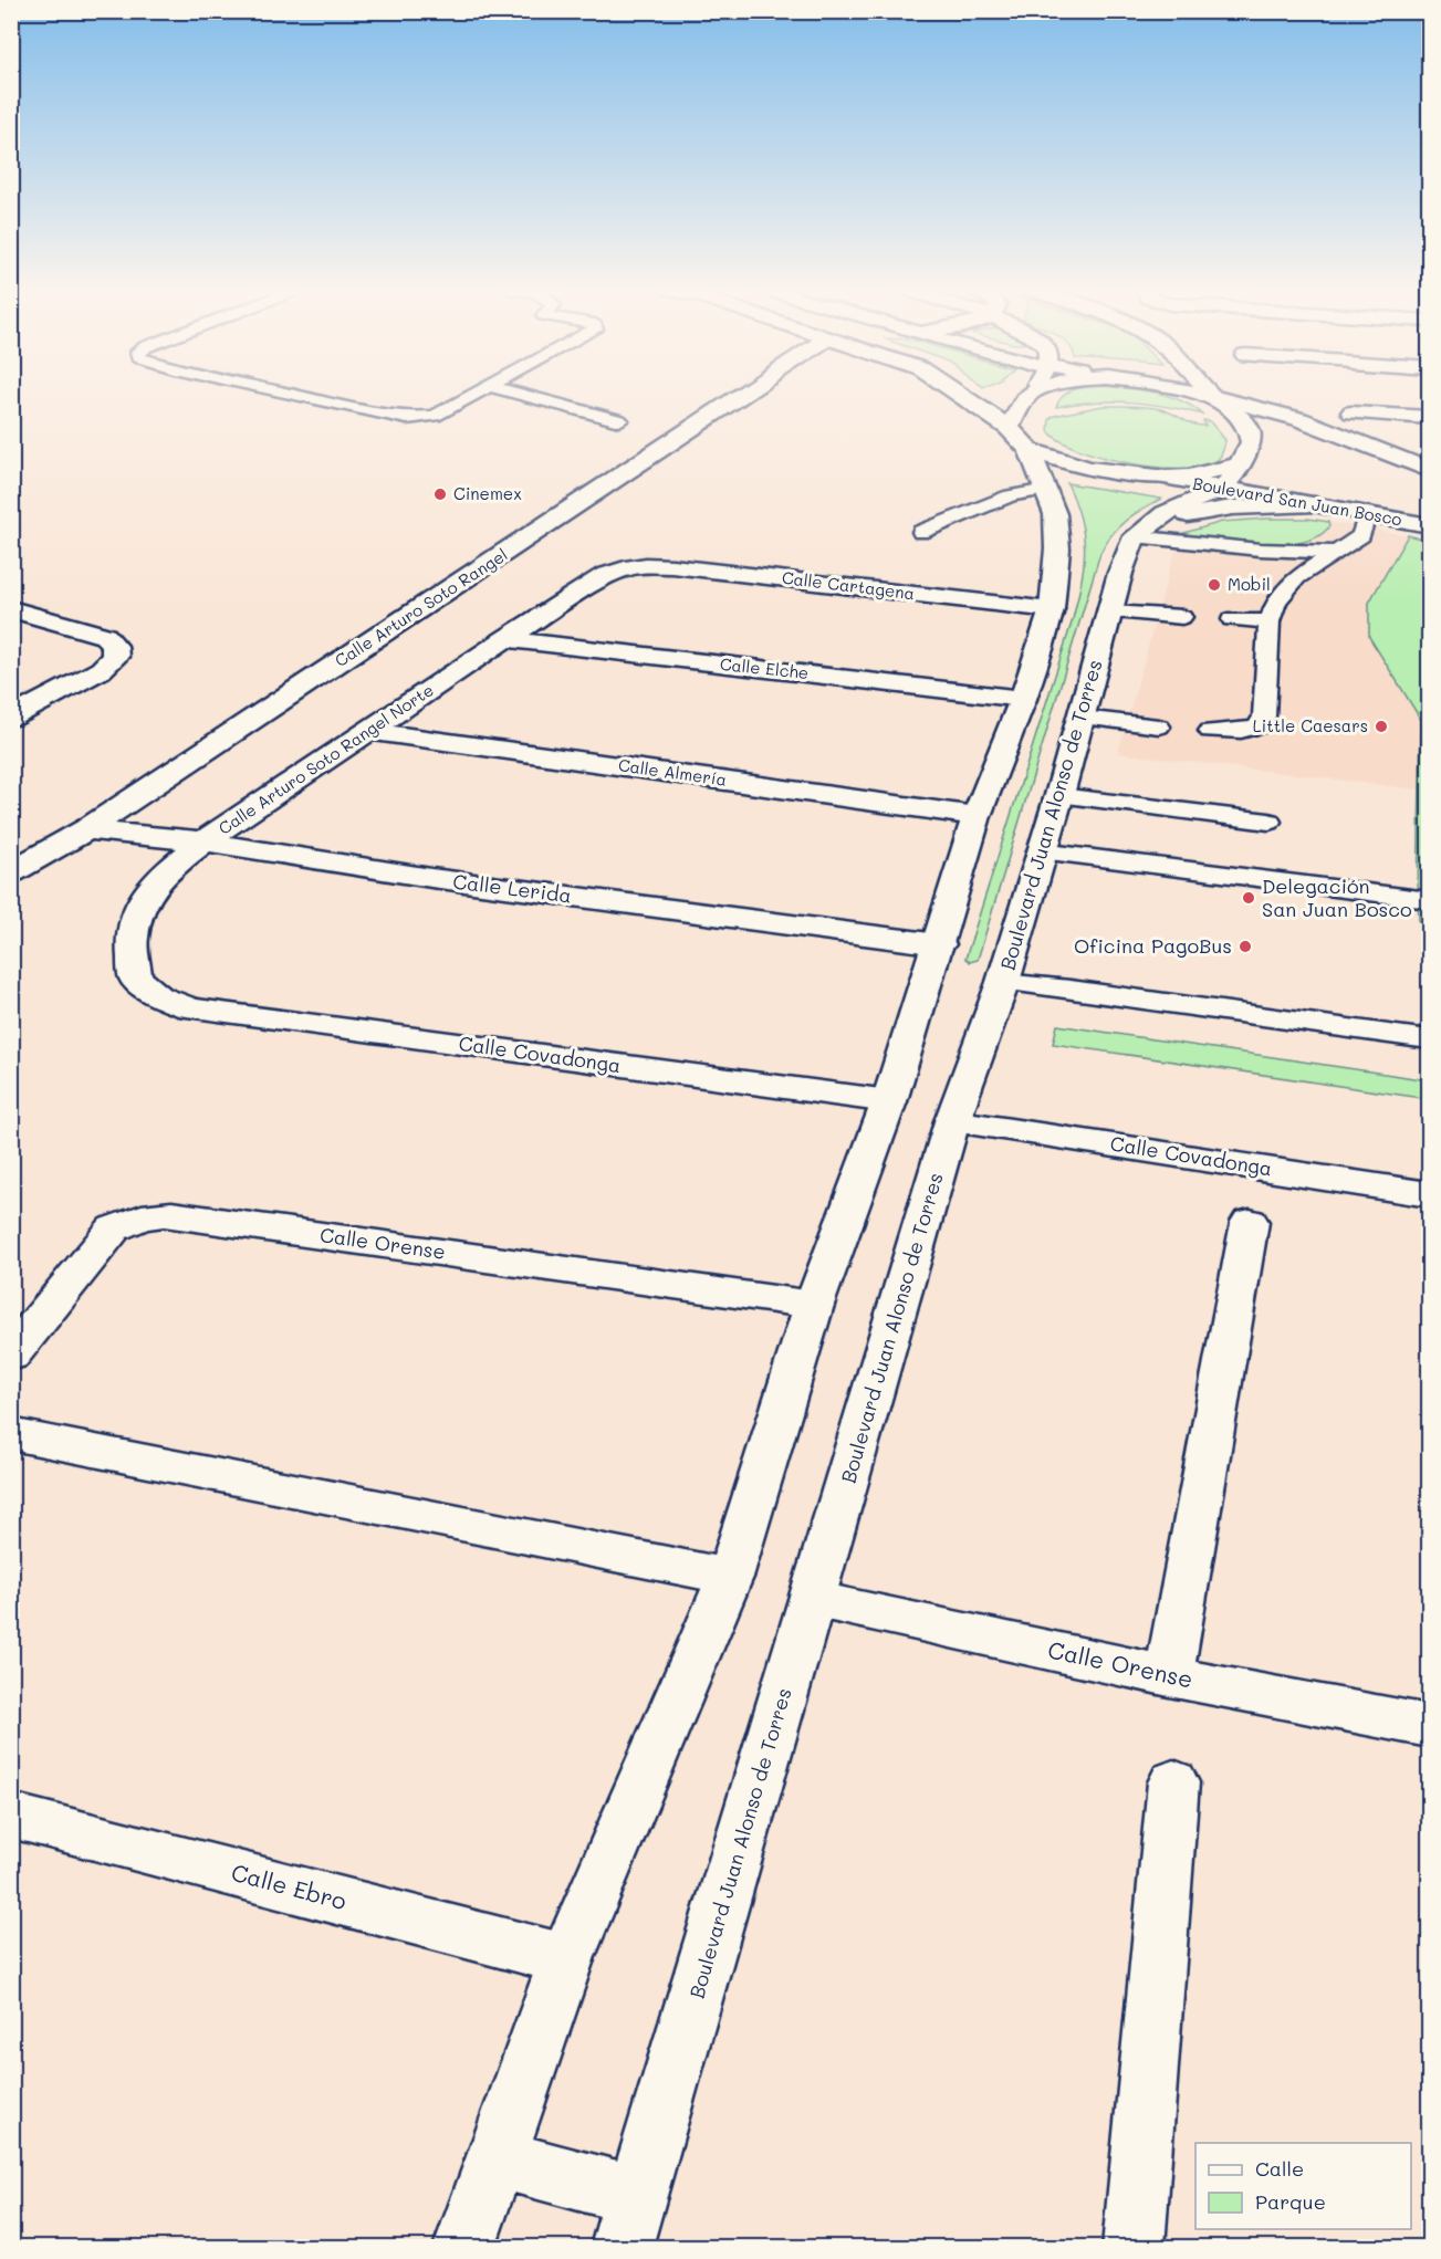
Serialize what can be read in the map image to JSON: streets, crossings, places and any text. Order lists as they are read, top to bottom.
{
  "streets": {
    "street": [
      "Boulevard San Juan Bosco",
      "Calle Cartagena",
      "Calle Arturo Soto Rangel",
      "Calle Elche",
      "Calle Arturo Soto Rangel Norte",
      "Calle Almería",
      "Boulevard Juan Alonso de Torres",
      "Calle Lerida",
      "Calle Covadonga",
      "Calle Orense",
      "Calle Ebro"
    ]
  },
  "crossings": [
    ["Calle Cartagena", "Calle Arturo Soto Rangel Norte"],
    ["Calle Arturo Soto Rangel", "Calle Lerida"],
    ["Calle Elche", "Calle Arturo Soto Rangel Norte"],
    ["Calle Arturo Soto Rangel Norte", "Calle Almería"],
    ["Calle Arturo Soto Rangel Norte", "Calle Lerida"],
    ["Calle Arturo Soto Rangel Norte", "Calle Covadonga"],
    ["Boulevard Juan Alonso de Torres", "Calle Covadonga"],
    ["Boulevard Juan Alonso de Torres", "Calle Orense"]
  ],
  "places": [
    "Cinemex",
    "Mobil",
    "Little Caesars",
    "Delegación San Juan Bosco",
    "Oficina PagoBus"
  ],
  "legend": ["Calle", "Parque"]
}
